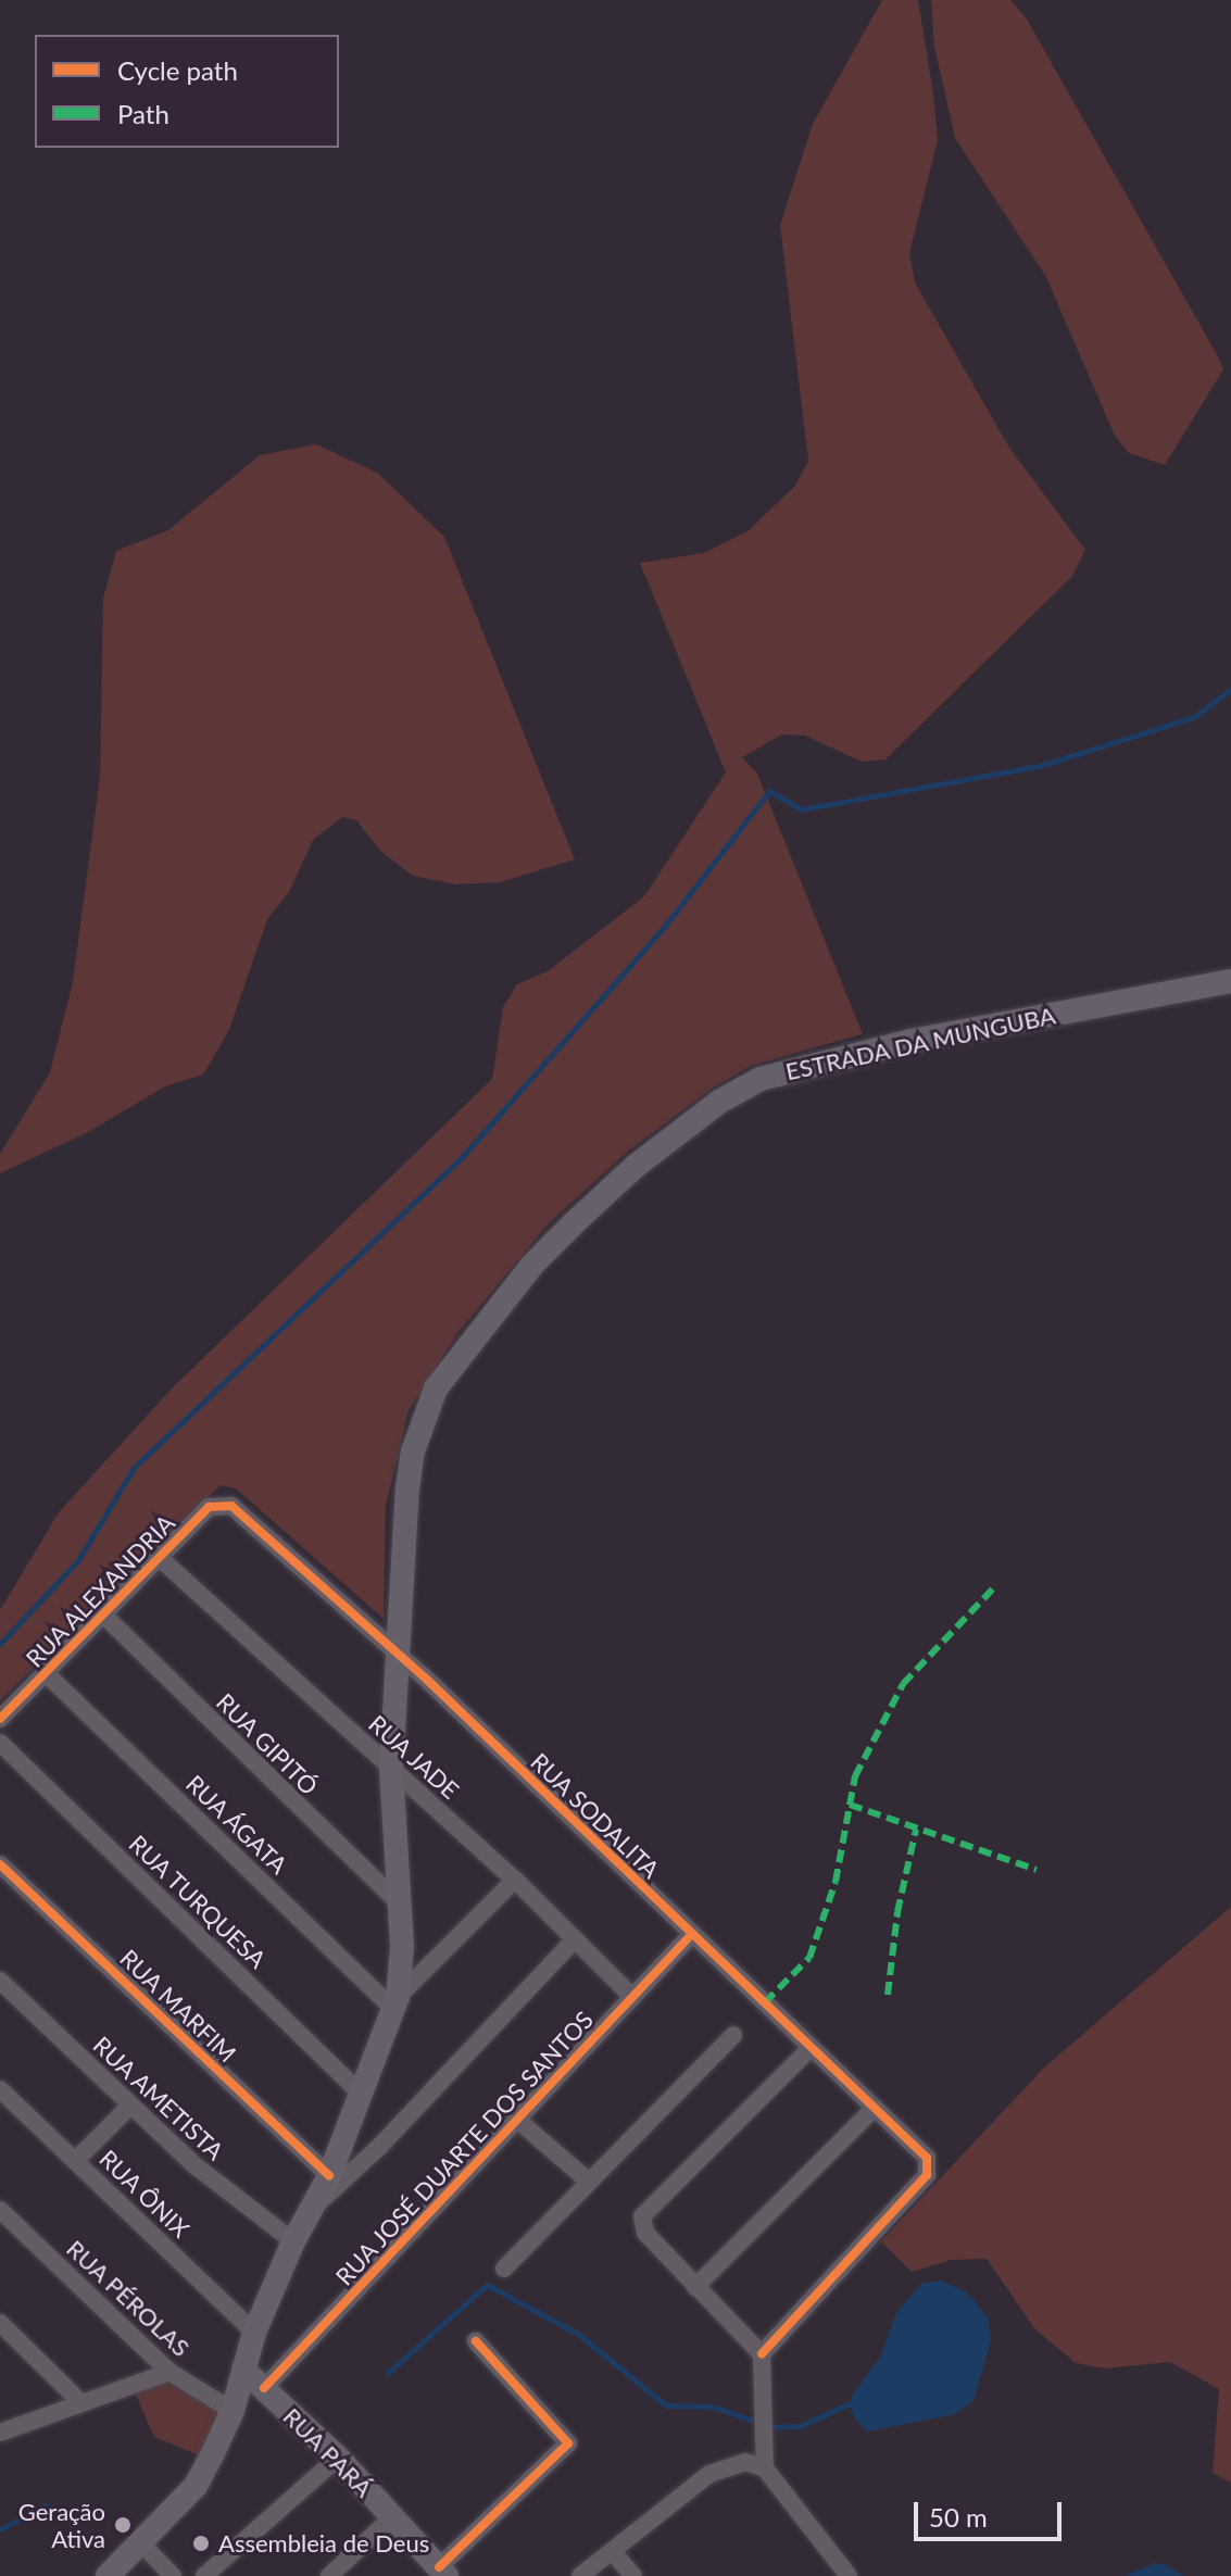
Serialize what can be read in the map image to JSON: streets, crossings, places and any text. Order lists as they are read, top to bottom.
{
  "streets": {
    "main road": ["ESTRADA DA MUNGUBA", "RUA PARÁ"],
    "street": [
      "RUA ALEXANDRIA",
      "RUA GIPITÓ",
      "RUA JADE",
      "RUA SODALITA",
      "RUA ÁGATA",
      "RUA TURQUESA",
      "RUA MARFIM",
      "RUA AMETISTA",
      "RUA JOSÉ DUARTE DOS SANTOS",
      "RUA ÔNIX",
      "RUA PÉROLAS"
    ]
  },
  "crossings": [
    ["ESTRADA DA MUNGUBA", "RUA GIPITÓ"],
    ["ESTRADA DA MUNGUBA", "RUA JADE"],
    ["ESTRADA DA MUNGUBA", "RUA SODALITA"],
    ["ESTRADA DA MUNGUBA", "RUA ÁGATA"],
    ["ESTRADA DA MUNGUBA", "RUA TURQUESA"],
    ["ESTRADA DA MUNGUBA", "RUA MARFIM"],
    ["ESTRADA DA MUNGUBA", "RUA AMETISTA"],
    ["ESTRADA DA MUNGUBA", "RUA ÔNIX"],
    ["ESTRADA DA MUNGUBA", "RUA PÉROLAS"],
    ["ESTRADA DA MUNGUBA", "RUA PARÁ"],
    ["RUA ALEXANDRIA", "RUA GIPITÓ"],
    ["RUA ALEXANDRIA", "RUA JADE"],
    ["RUA ALEXANDRIA", "RUA SODALITA"],
    ["RUA ALEXANDRIA", "RUA ÁGATA"],
    ["RUA JADE", "RUA JOSÉ DUARTE DOS SANTOS"],
    ["RUA SODALITA", "RUA JOSÉ DUARTE DOS SANTOS"],
    ["RUA JOSÉ DUARTE DOS SANTOS", "RUA PARÁ"]
  ],
  "places": ["Geração Ativa", "Assembleia de Deus"],
  "legend": ["Cycle path", "Path"],
  "scale_bar": "50 m"
}
